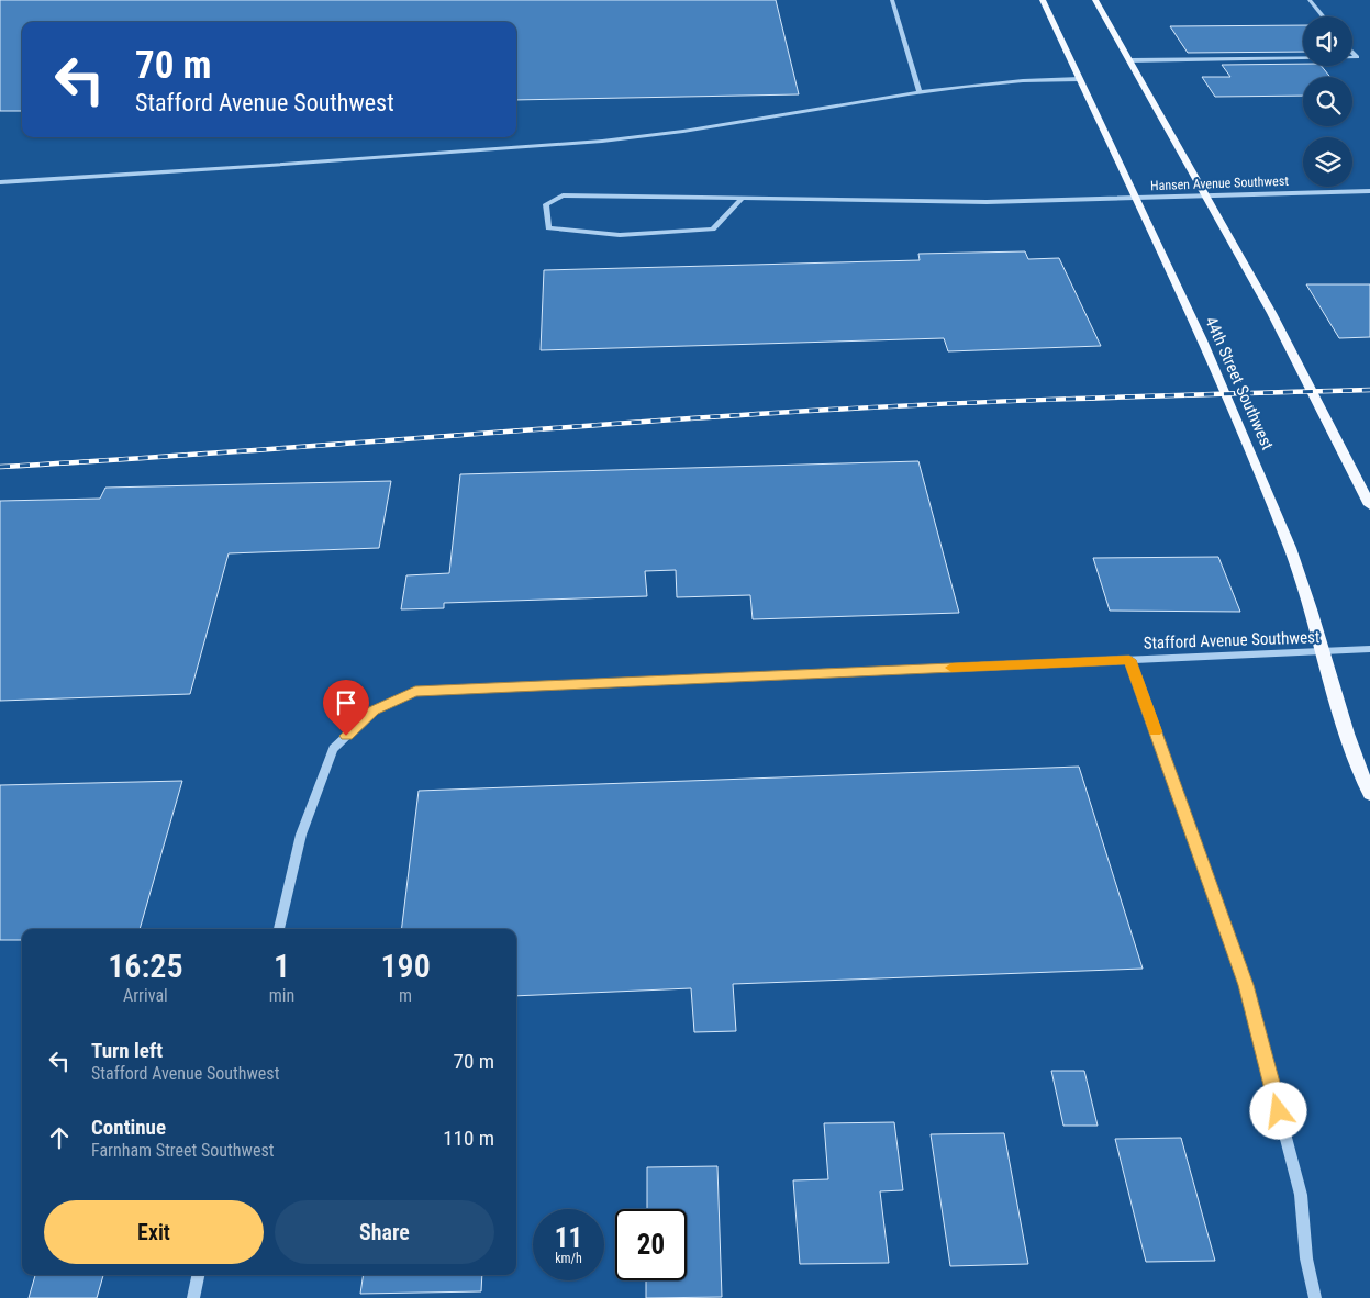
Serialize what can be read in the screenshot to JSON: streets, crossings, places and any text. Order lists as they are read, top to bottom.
{
  "streets": {
    "main road": ["44th Street Southwest"],
    "street": ["Hansen Avenue Southwest", "Stafford Avenue Southwest"]
  },
  "crossings": [
    ["Hansen Avenue Southwest", "44th Street Southwest"],
    ["44th Street Southwest", "Stafford Avenue Southwest"]
  ],
  "page": {
    "turn": ["70 m", "Stafford Avenue Southwest"],
    "eta": [
      "16:25",
      "Arrival",
      "1",
      "min",
      "190",
      "m"
    ],
    "list": [
      {
        "name": "Turn left",
        "note": "Stafford Avenue Southwest",
        "value": "70 m"
      },
      {
        "name": "Continue",
        "note": "Farnham Street Southwest",
        "value": "110 m"
      }
    ],
    "buttons": ["Exit", "Share"],
    "speed": "11 km/h",
    "limit": "20"
  }
}
